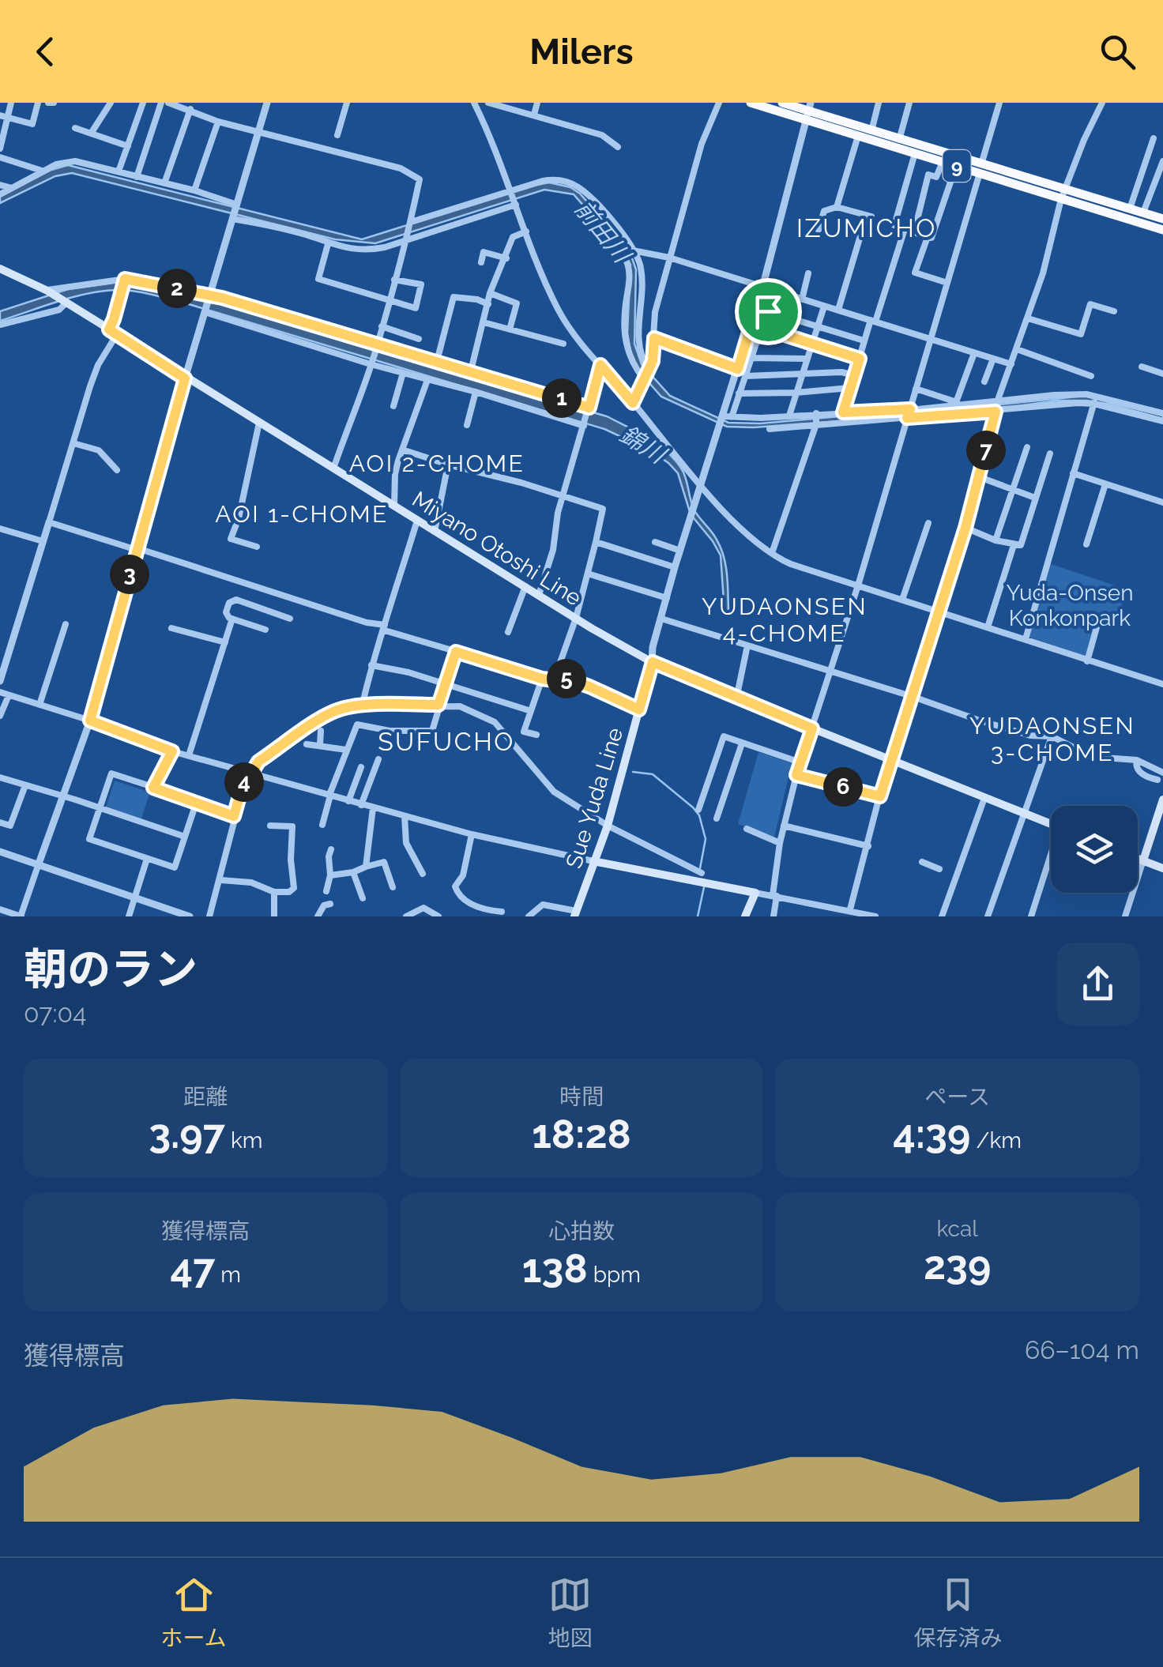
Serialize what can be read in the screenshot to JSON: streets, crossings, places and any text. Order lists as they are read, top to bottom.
{
  "streets": {
    "highway": ["9"],
    "main road": ["Miyano Otoshi Line", "Sue Yuda Line"]
  },
  "crossings": [
    ["Miyano Otoshi Line", "Sue Yuda Line"]
  ],
  "districts": [
    "IZUMICHO",
    "AOI 2-CHOME",
    "AOI 1-CHOME",
    "YUDAONSEN 4-CHOME",
    "YUDAONSEN 3-CHOME",
    "SUFUCHO"
  ],
  "water": ["前田川", "錦川"],
  "parks": ["Yuda-Onsen Konkonpark"],
  "page": {
    "header": "Milers",
    "pins": [
      "2",
      "1",
      "7",
      "3",
      "5",
      "4",
      "6"
    ],
    "heading": ["朝のラン", "07:04"],
    "stats": [
      ["距離", "3.97 km"],
      ["時間", "18:28"],
      ["ペース", "4:39 /km"],
      ["獲得標高", "47 m"],
      ["心拍数", "138 bpm"],
      ["kcal", "239"]
    ],
    "chart": ["獲得標高", "66–104 m"],
    "tabs": ["ホーム", "地図", "保存済み"]
  }
}
